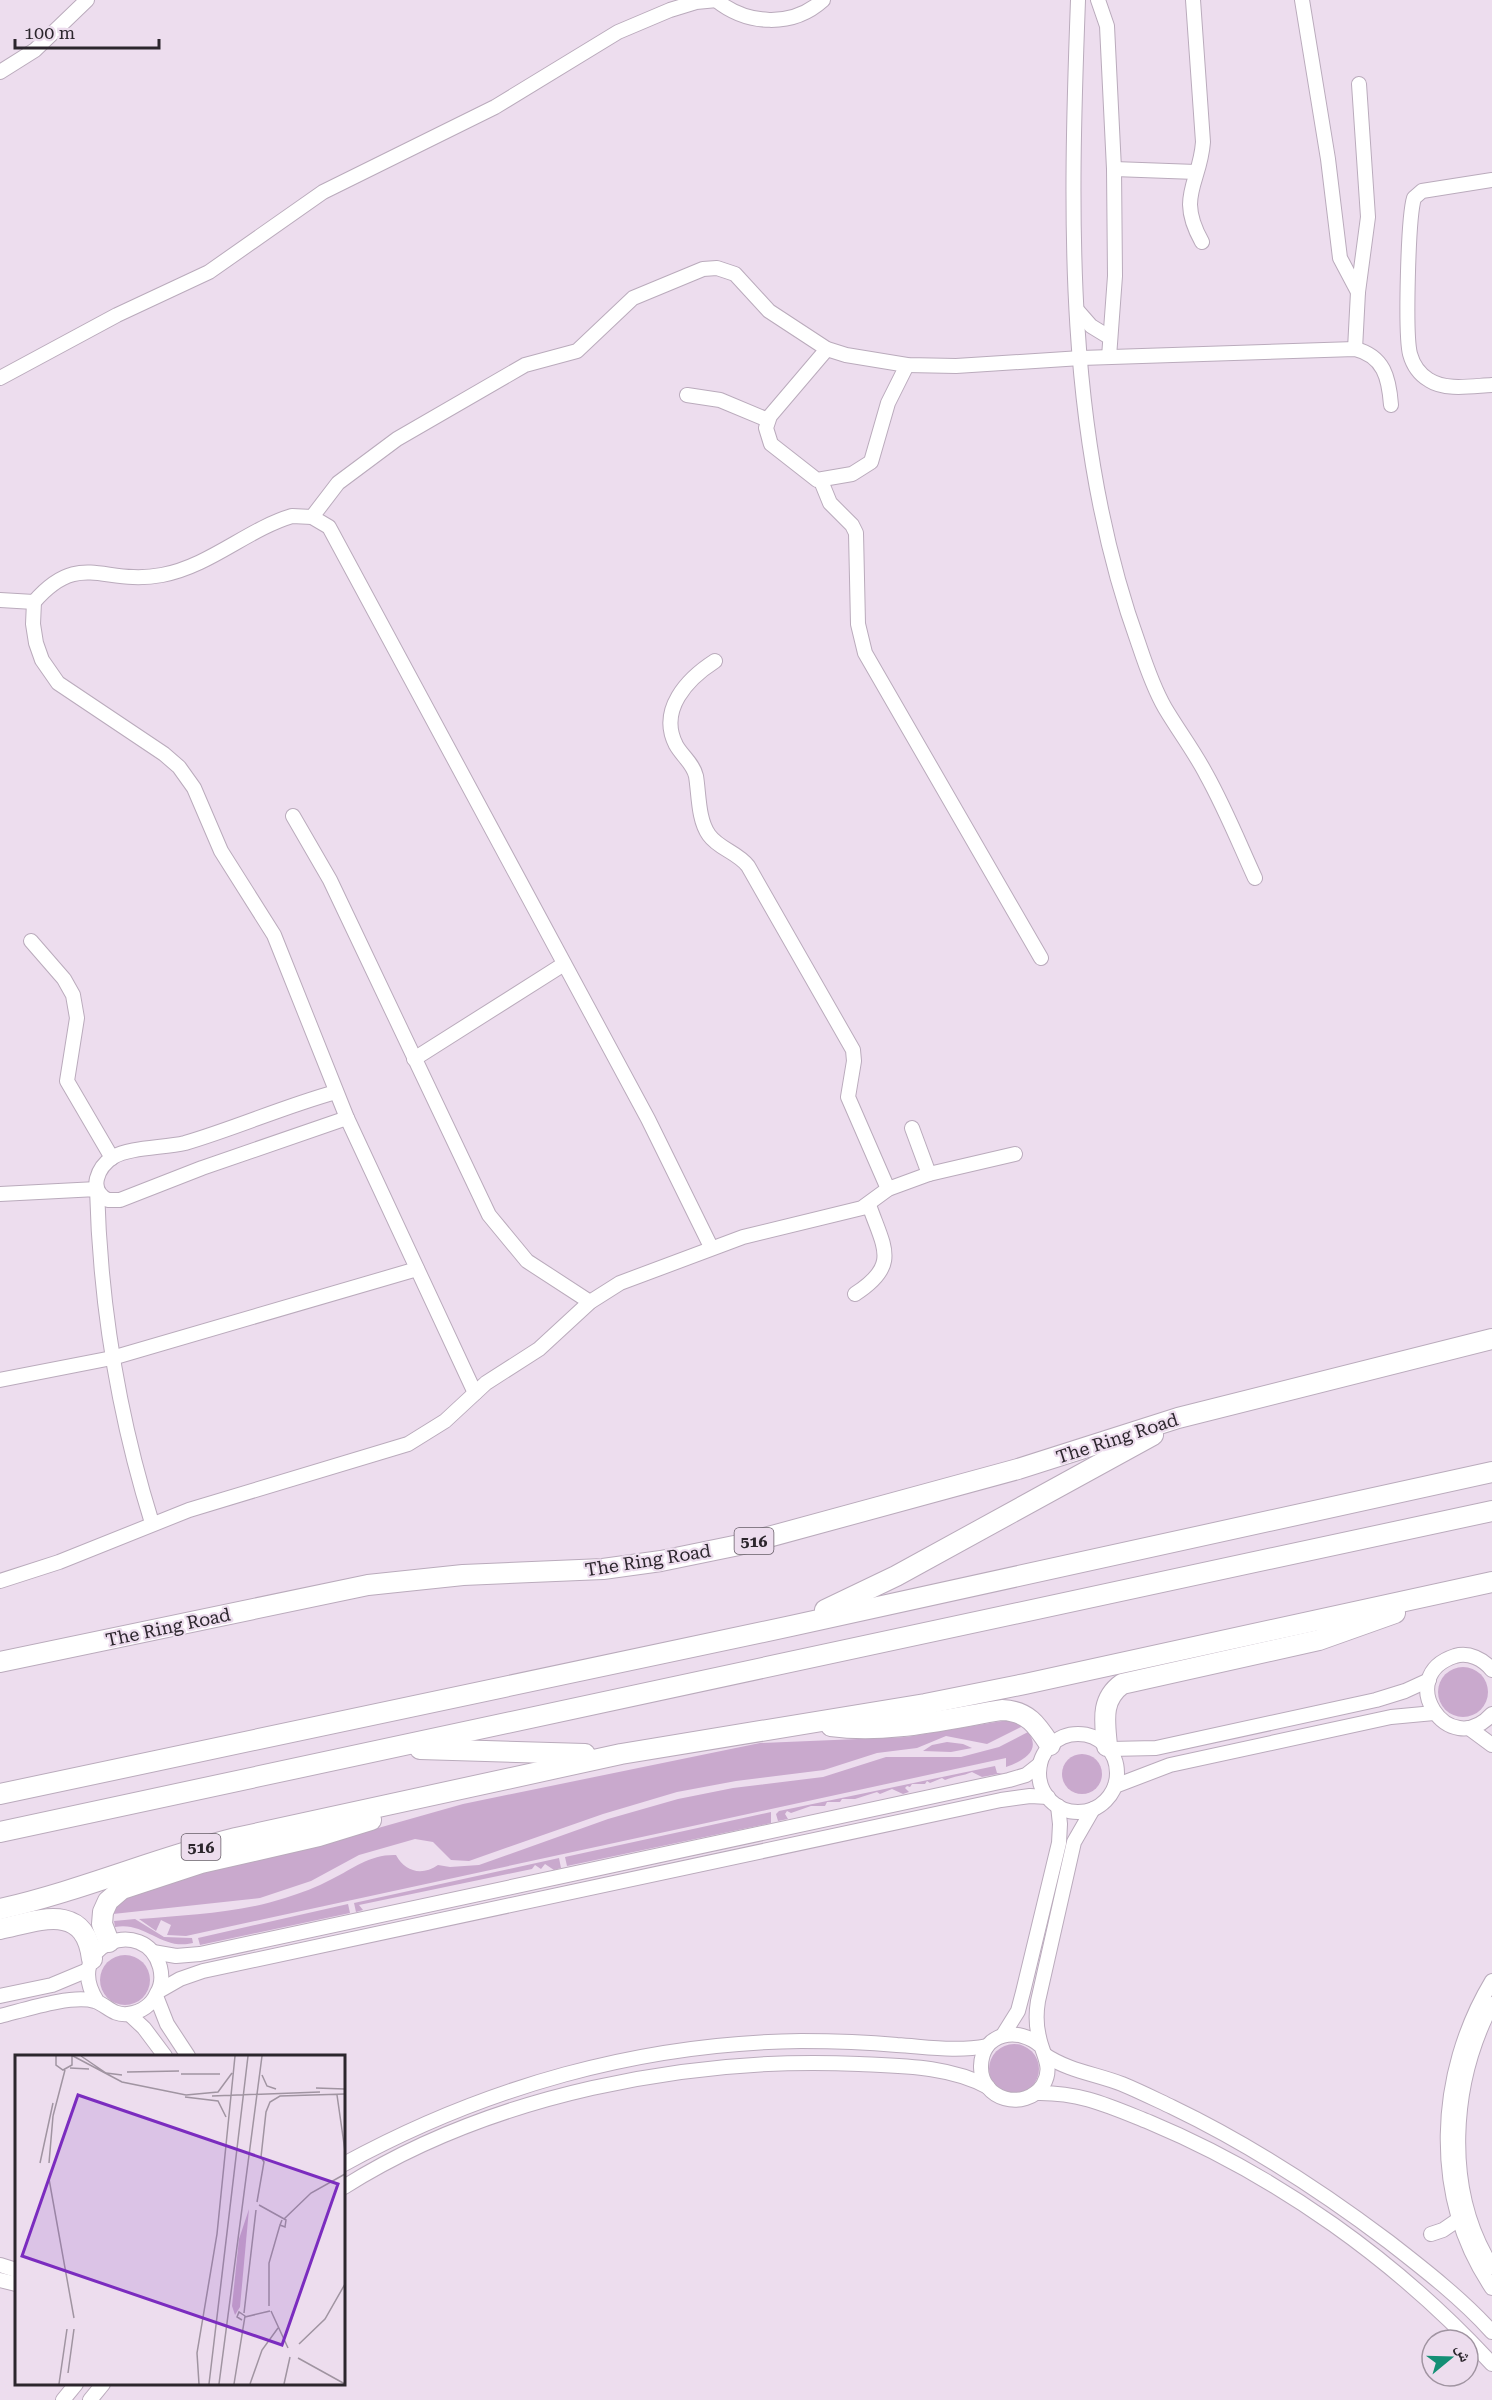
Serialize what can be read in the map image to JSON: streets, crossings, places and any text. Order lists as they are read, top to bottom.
{
  "streets": {
    "highway": ["The Ring Road", "516"]
  },
  "crossings": [
    ["The Ring Road", "516"]
  ],
  "scale_bar": "100 m",
  "north": "right"
}
